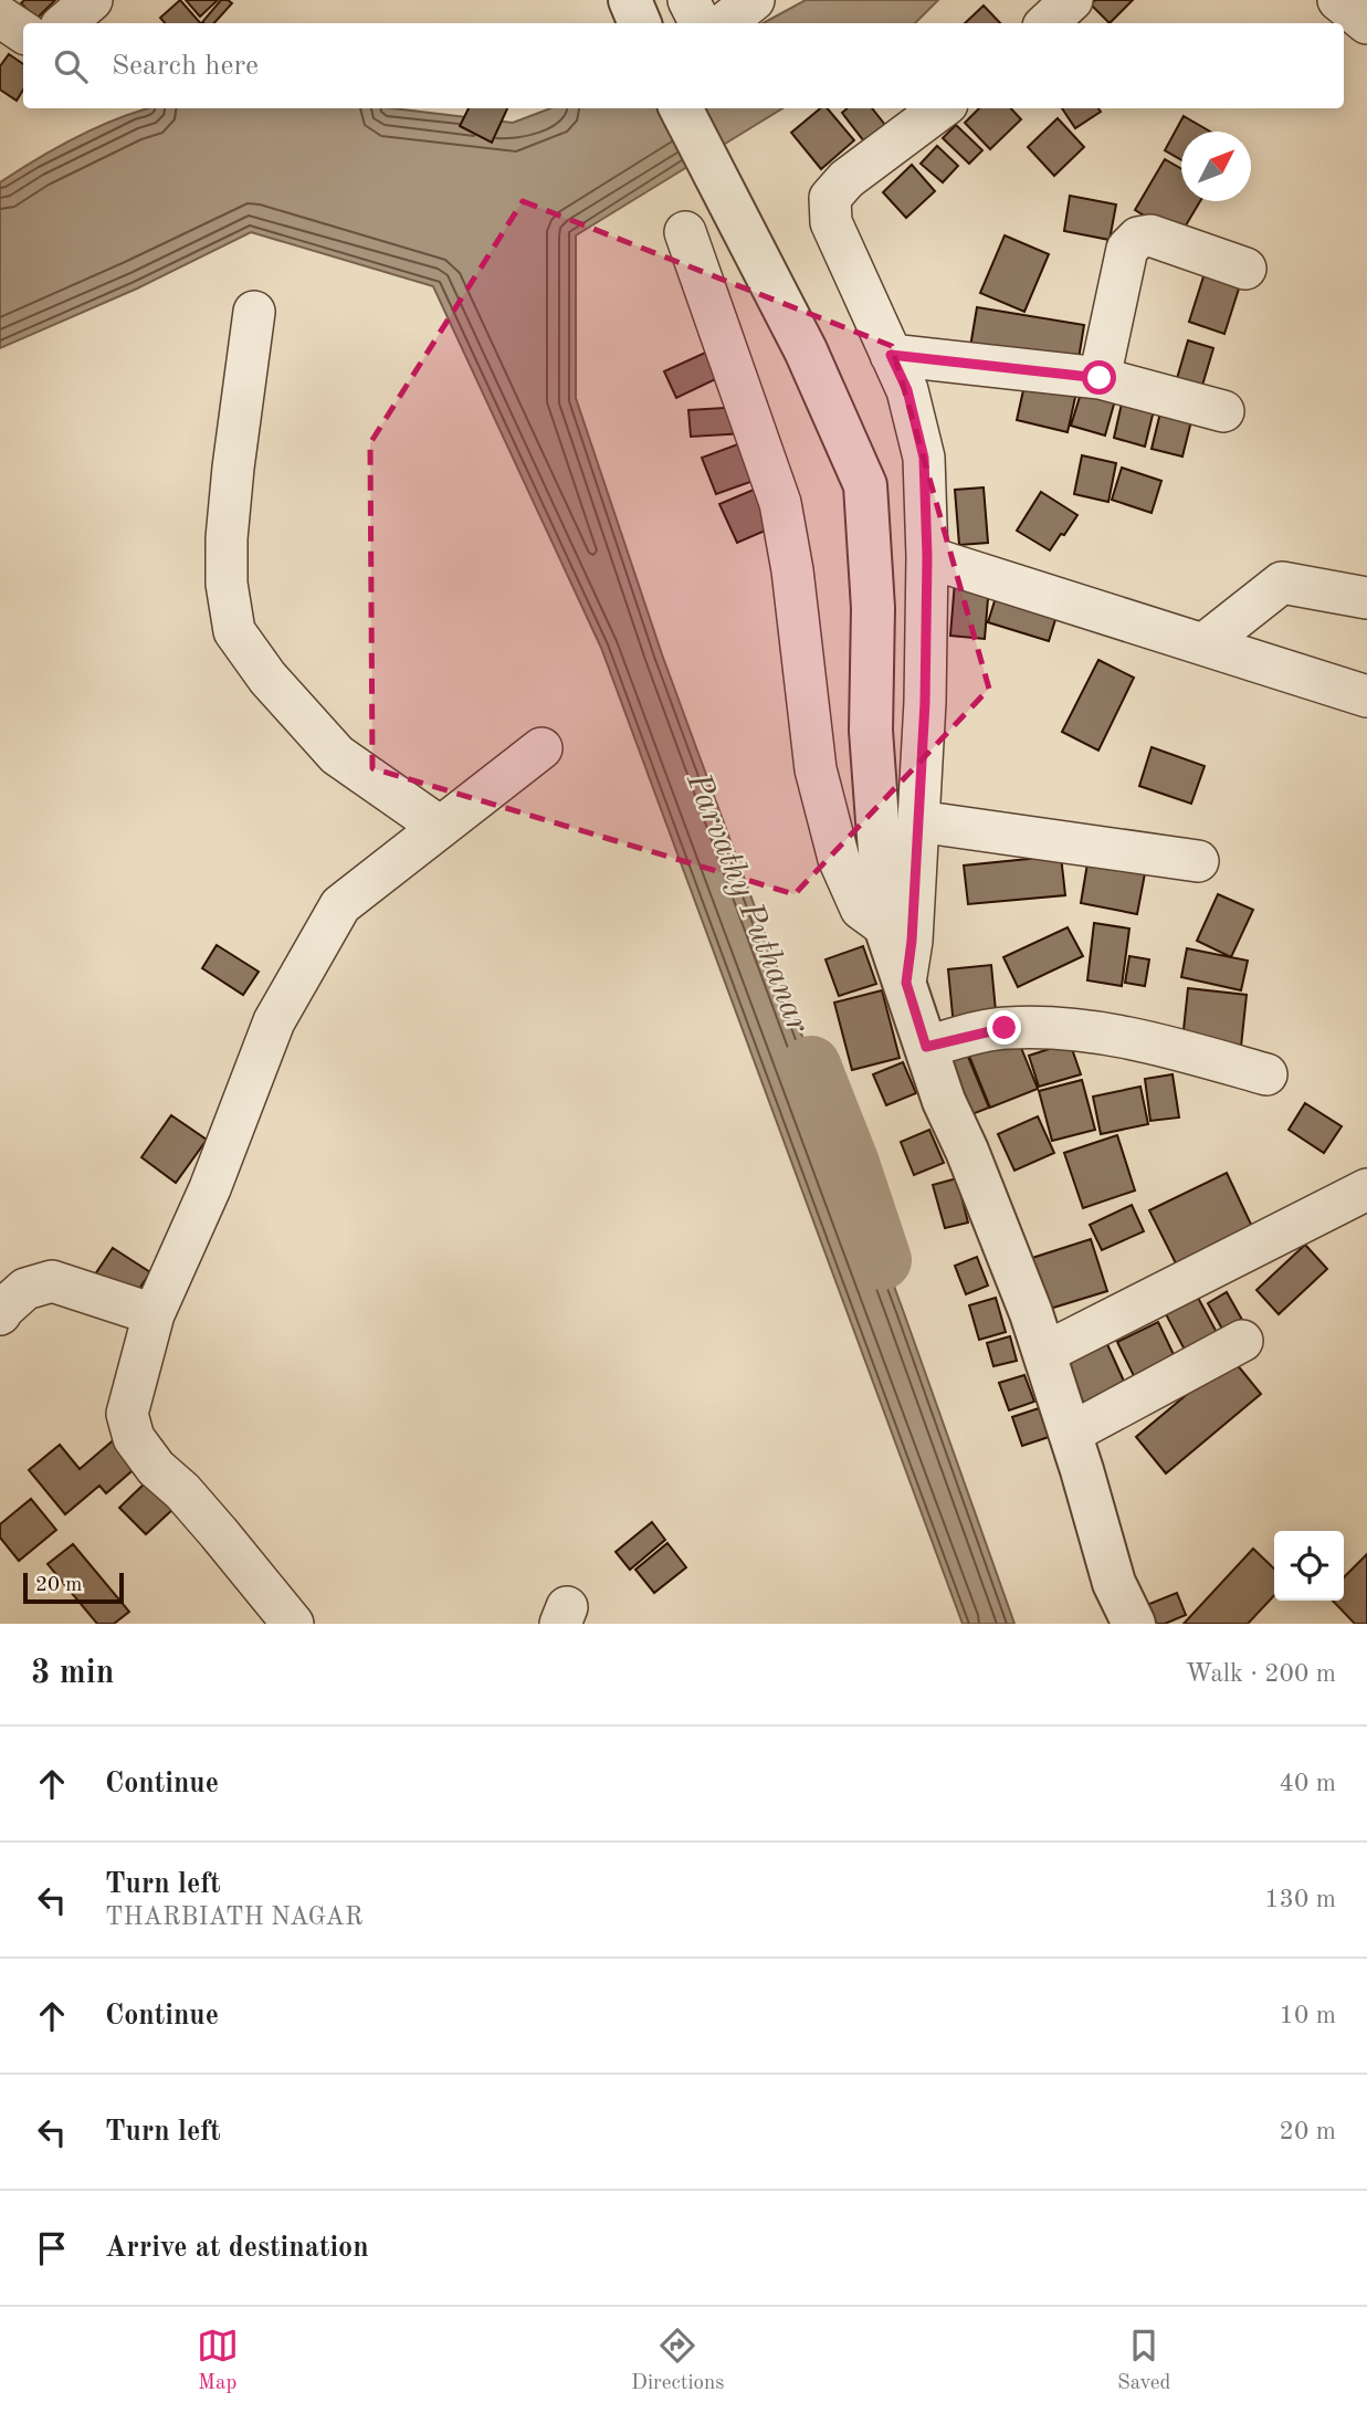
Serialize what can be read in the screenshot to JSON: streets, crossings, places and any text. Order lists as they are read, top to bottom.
{
  "water": ["Parvathy Puthanar"],
  "scale_bar": "20 m",
  "north": "top right",
  "page": {
    "search": "Search here",
    "scale": "20 m",
    "heading": ["3 min", "Walk · 200 m"],
    "list": [
      ["Continue", "40 m"],
      ["Turn left", "THARBIATH NAGAR", "130 m"],
      ["Continue", "10 m"],
      ["Turn left", "20 m"],
      "Arrive at destination"
    ],
    "nav": ["Map", "Directions", "Saved"]
  }
}
